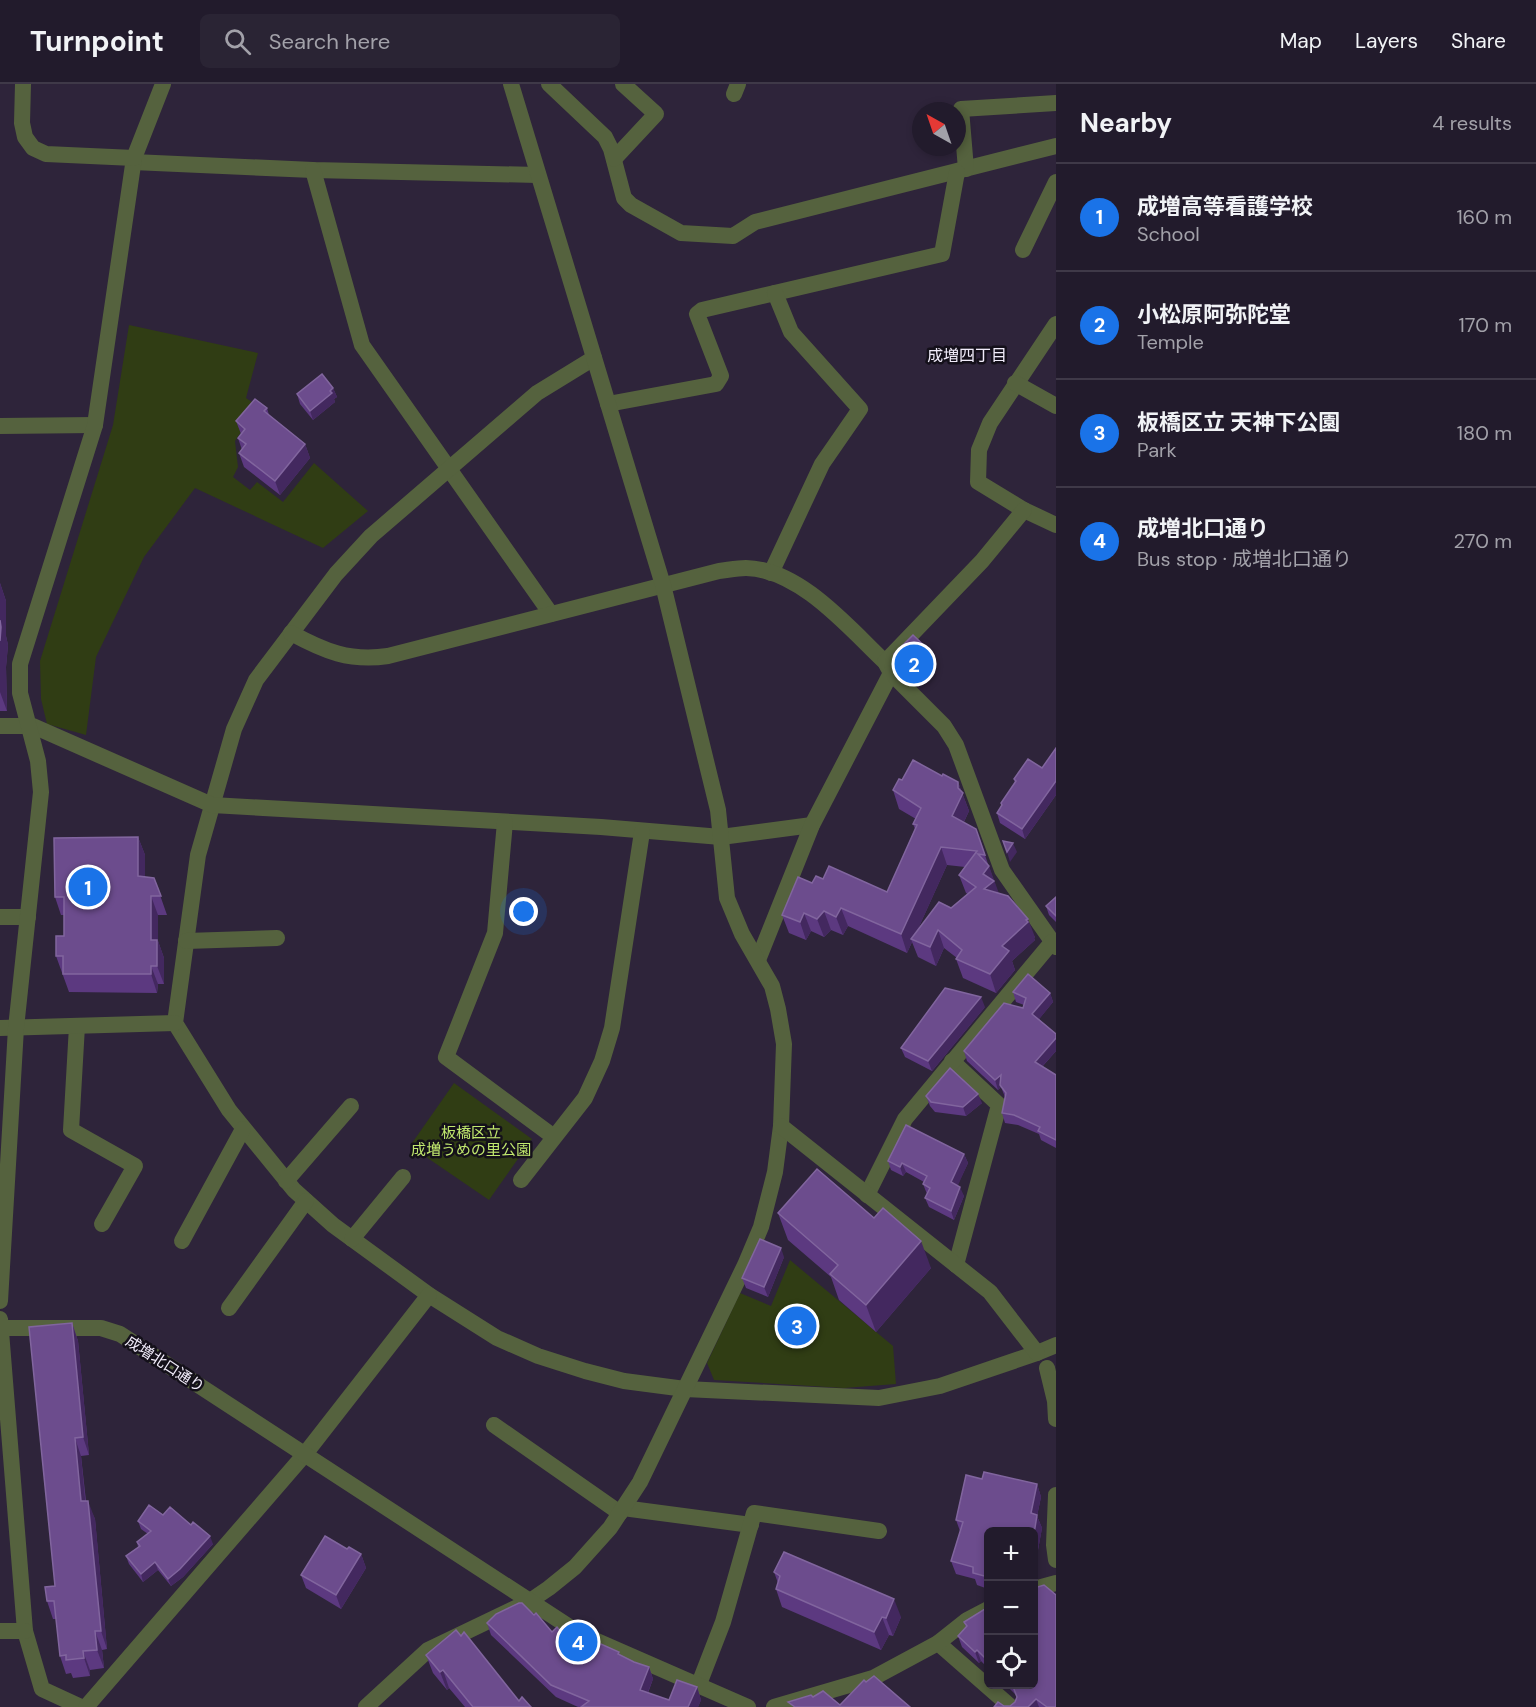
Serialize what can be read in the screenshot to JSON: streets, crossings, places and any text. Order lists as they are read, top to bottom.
{
  "streets": {
    "street": ["成増北口通り"]
  },
  "districts": ["成増四丁目"],
  "parks": ["板橋区立 成増うめの里公園"],
  "north": "top left",
  "page": {
    "header": "Turnpoint",
    "search": "Search here",
    "nav": ["Map", "Layers", "Share"],
    "heading": ["Nearby", "4 results"],
    "list": [
      {
        "mark": "1",
        "name": "成増高等看護学校",
        "note": "School",
        "value": "160 m"
      },
      {
        "mark": "2",
        "name": "小松原阿弥陀堂",
        "note": "Temple",
        "value": "170 m"
      },
      {
        "mark": "3",
        "name": "板橋区立 天神下公園",
        "note": "Park",
        "value": "180 m"
      },
      {
        "mark": "4",
        "name": "成増北口通り",
        "note": "Bus stop · 成増北口通り",
        "value": "270 m"
      }
    ],
    "pins": [
      "2",
      "1",
      "3",
      "4"
    ],
    "map_buttons": ["+", "−"]
  }
}
